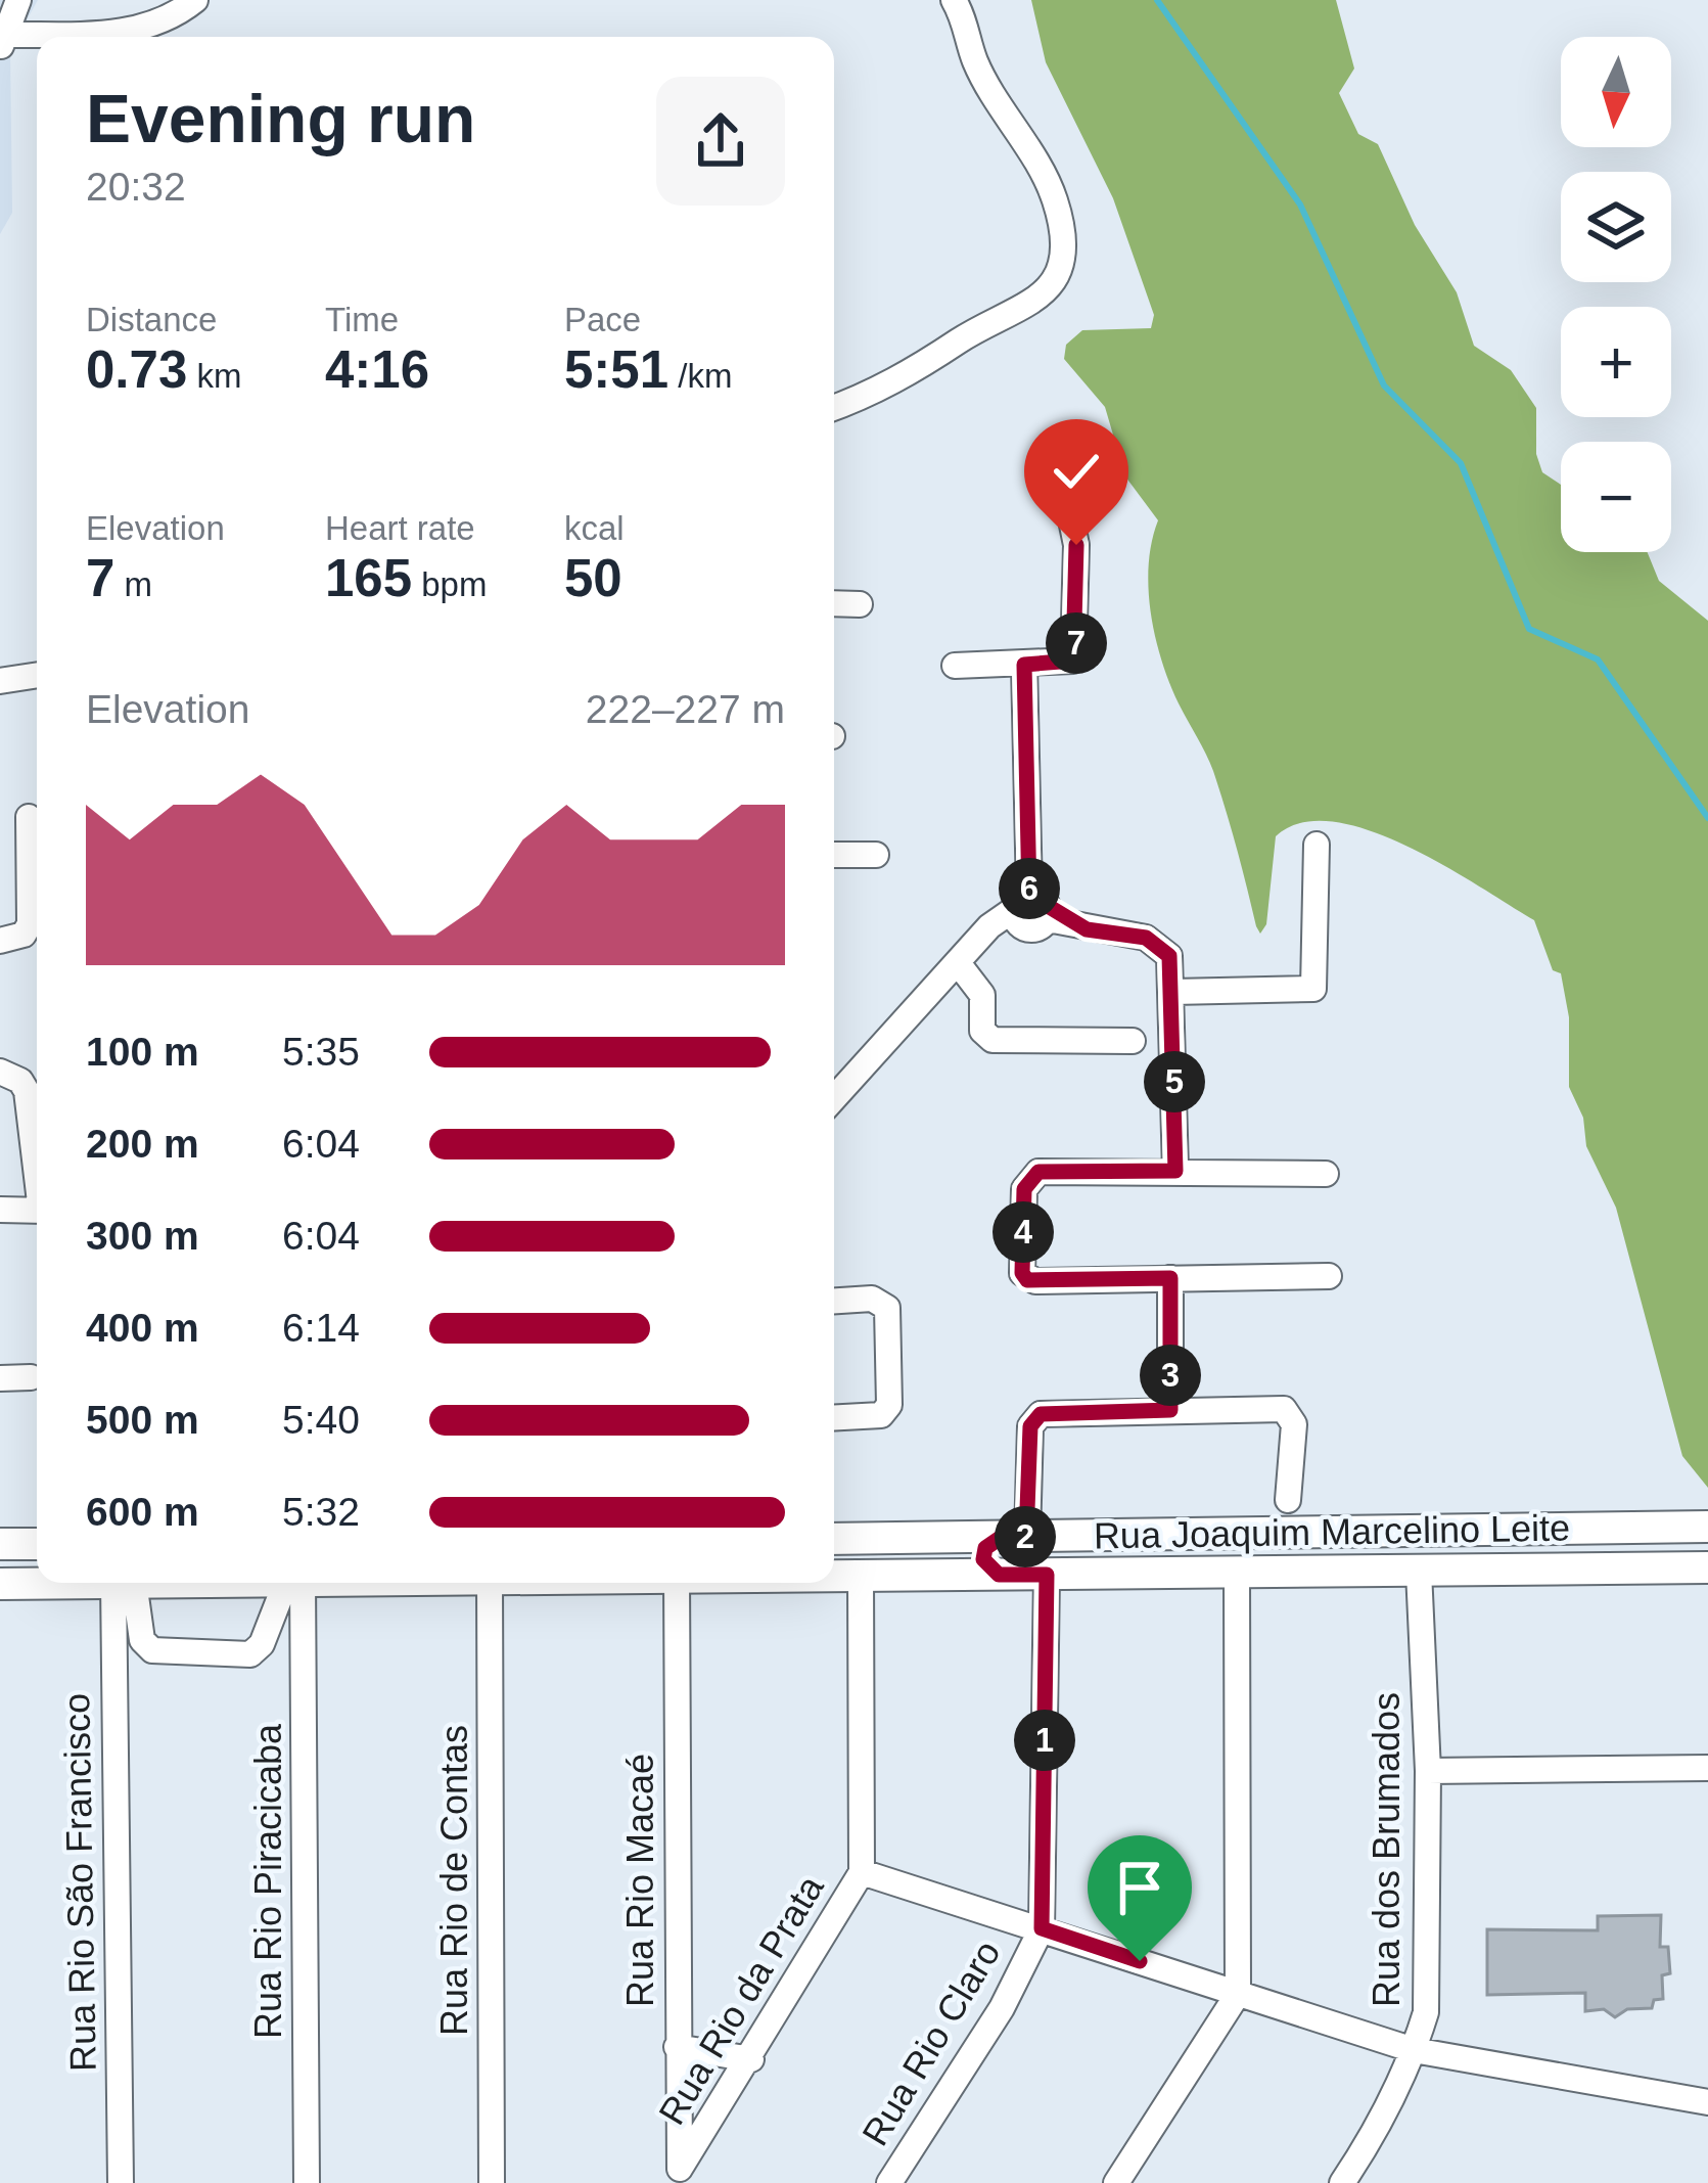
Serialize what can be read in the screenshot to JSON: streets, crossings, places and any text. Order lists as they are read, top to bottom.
{
  "streets": {
    "main road": ["Rua Joaquim Marcelino Leite"],
    "street": [
      "Rua dos Brumados",
      "Rua Rio de Contas",
      "Rua Rio Macaé",
      "Rua Rio Piracicaba",
      "Rua Rio São Francisco",
      "Rua Rio da Prata",
      "Rua Rio Claro"
    ]
  },
  "crossings": [
    ["Rua Joaquim Marcelino Leite", "Rua dos Brumados"],
    ["Rua Joaquim Marcelino Leite", "Rua Rio da Prata"],
    ["Rua Joaquim Marcelino Leite", "Rua Rio Claro"],
    ["Rua Rio Macaé", "Rua Rio da Prata"]
  ],
  "north": "bottom",
  "page": {
    "map_buttons": ["+", "−"],
    "heading": ["Evening run", "20:32"],
    "stats": [
      ["Distance", "0.73 km"],
      ["Time", "4:16"],
      ["Pace", "5:51 /km"],
      ["Elevation", "7 m"],
      ["Heart rate", "165 bpm"],
      ["kcal", "50"]
    ],
    "pins": [
      "7",
      "6",
      "5",
      "4",
      "3",
      "2",
      "1"
    ],
    "chart": ["Elevation", "222–227 m"],
    "list": [
      {
        "name": "100 m",
        "note": "5:35"
      },
      {
        "name": "200 m",
        "note": "6:04"
      },
      {
        "name": "300 m",
        "note": "6:04"
      },
      {
        "name": "400 m",
        "note": "6:14"
      },
      {
        "name": "500 m",
        "note": "5:40"
      },
      {
        "name": "600 m",
        "note": "5:32"
      }
    ]
  }
}
